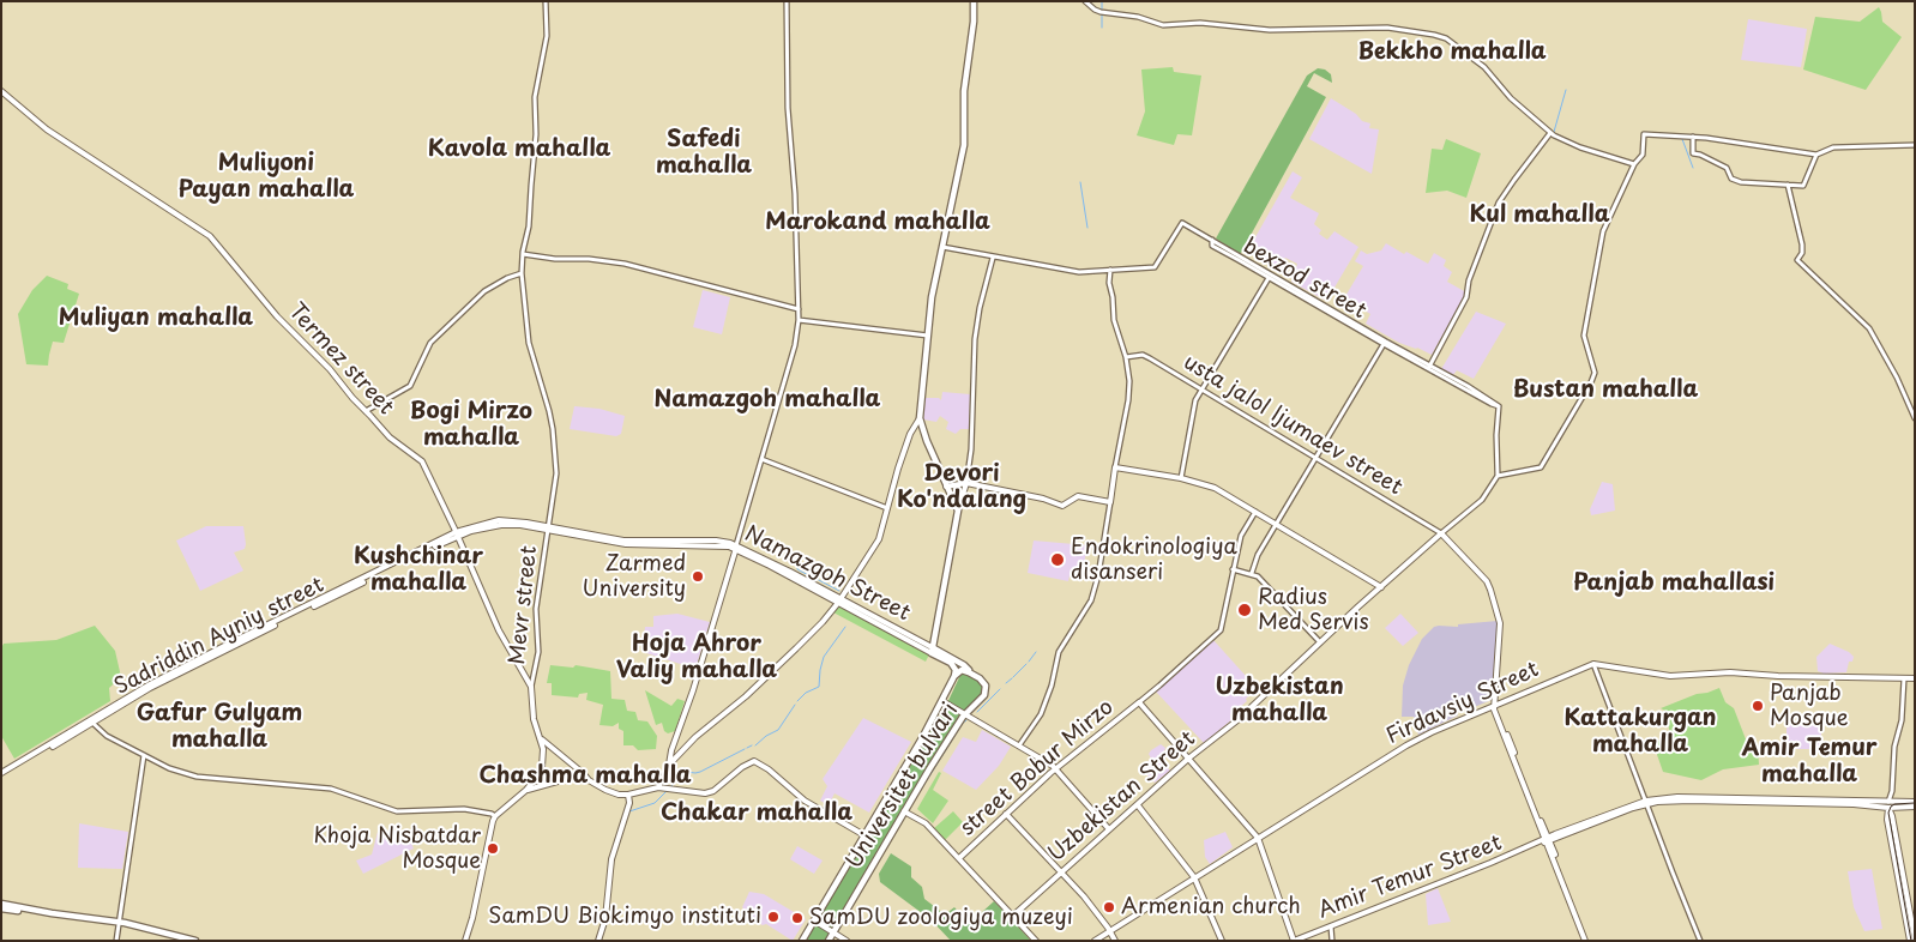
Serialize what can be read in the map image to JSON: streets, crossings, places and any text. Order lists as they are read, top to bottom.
{
  "streets": {
    "main road": [
      "Termez street",
      "Namazgoh Street",
      "Sadriddin Ayniy street",
      "Firdavsiy Street",
      "street Bobur Mirzo",
      "Universitet bulvari",
      "Uzbekistan Street",
      "Amir Temur Street"
    ],
    "street": ["bexzod street", "usta jalol ljumaev street", "Mevr street"]
  },
  "crossings": [
    ["Termez street", "Namazgoh Street"],
    ["Termez street", "Mevr street"],
    ["Termez street", "Sadriddin Ayniy street"],
    ["usta jalol ljumaev street", "Uzbekistan Street"],
    ["Namazgoh Street", "Mevr street"],
    ["Namazgoh Street", "Sadriddin Ayniy street"]
  ],
  "districts": [
    "Bekkho mahalla",
    "Safedi mahalla",
    "Kavola mahalla",
    "Muliyoni Payan mahalla",
    "Kul mahalla",
    "Marokand mahalla",
    "Muliyan mahalla",
    "Bustan mahalla",
    "Namazgoh mahalla",
    "Bogi Mirzo mahalla",
    "Devori Ko'ndalang",
    "Kushchinar mahalla",
    "Panjab mahallasi",
    "Hoja Ahror Valiy mahalla",
    "Uzbekistan mahalla",
    "Gafur Gulyam mahalla",
    "Kattakurgan mahalla",
    "Amir Temur mahalla",
    "Chashma mahalla",
    "Chakar mahalla"
  ],
  "places": [
    "Endokrinologiya disanseri",
    "Zarmed University",
    "Radius Med Servis",
    "Panjab Mosque",
    "Khoja Nisbatdar Mosque",
    "Armenian church",
    "SamDU Biokimyo instituti",
    "SamDU zoologiya muzeyi"
  ]
}
